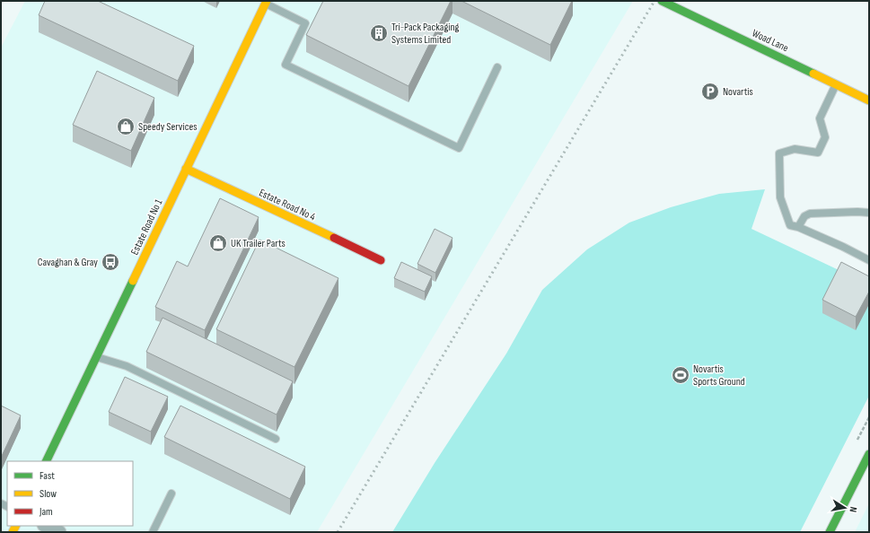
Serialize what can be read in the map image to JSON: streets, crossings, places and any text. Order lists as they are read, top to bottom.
{
  "streets": {
    "street": ["Woad Lane", "Estate Road No 4", "Estate Road No 1"]
  },
  "crossings": [
    ["Estate Road No 4", "Estate Road No 1"]
  ],
  "places": {
    "building": ["Tri-Pack Packaging Systems Limited"],
    "parking": ["Novartis"],
    "shop": ["Speedy Services", "UK Trailer Parts"],
    "bus stop": ["Cavaghan & Gray"],
    "sports": ["Novartis Sports Ground"]
  },
  "legend": ["Fast", "Slow", "Jam"],
  "north": "right"
}
